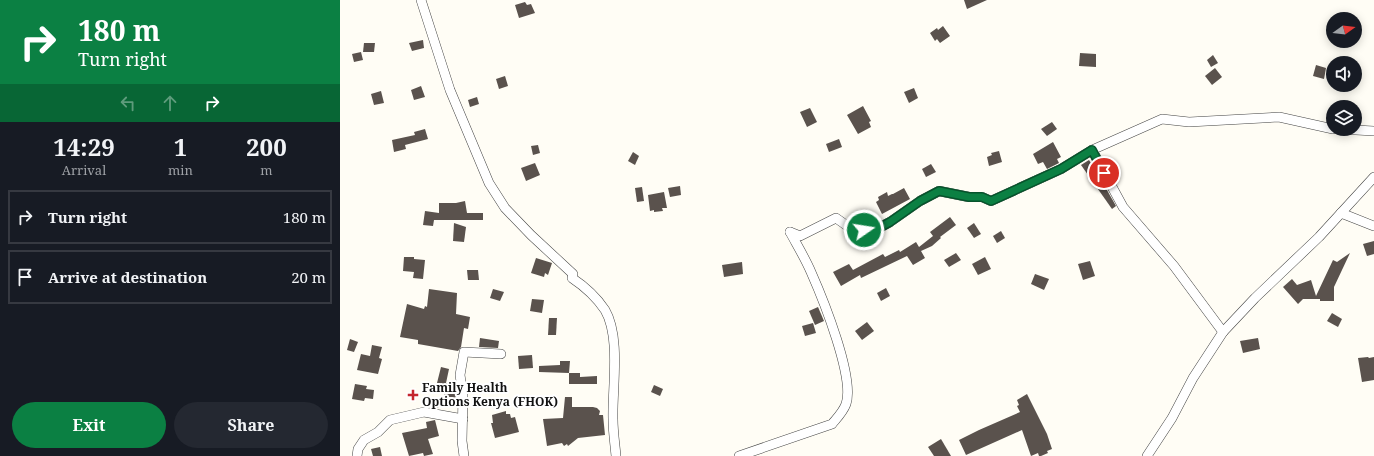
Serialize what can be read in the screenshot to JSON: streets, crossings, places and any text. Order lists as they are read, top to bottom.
{
  "places": {
    "health": ["Family Health Options Kenya (FHOK)"]
  },
  "north": "right",
  "page": {
    "turn": ["180 m", "Turn right"],
    "eta": [
      "14:29",
      "Arrival",
      "1",
      "min",
      "200",
      "m"
    ],
    "list": [
      {
        "name": "Turn right",
        "value": "180 m"
      },
      {
        "name": "Arrive at destination",
        "value": "20 m"
      }
    ],
    "buttons": ["Exit", "Share"]
  }
}
